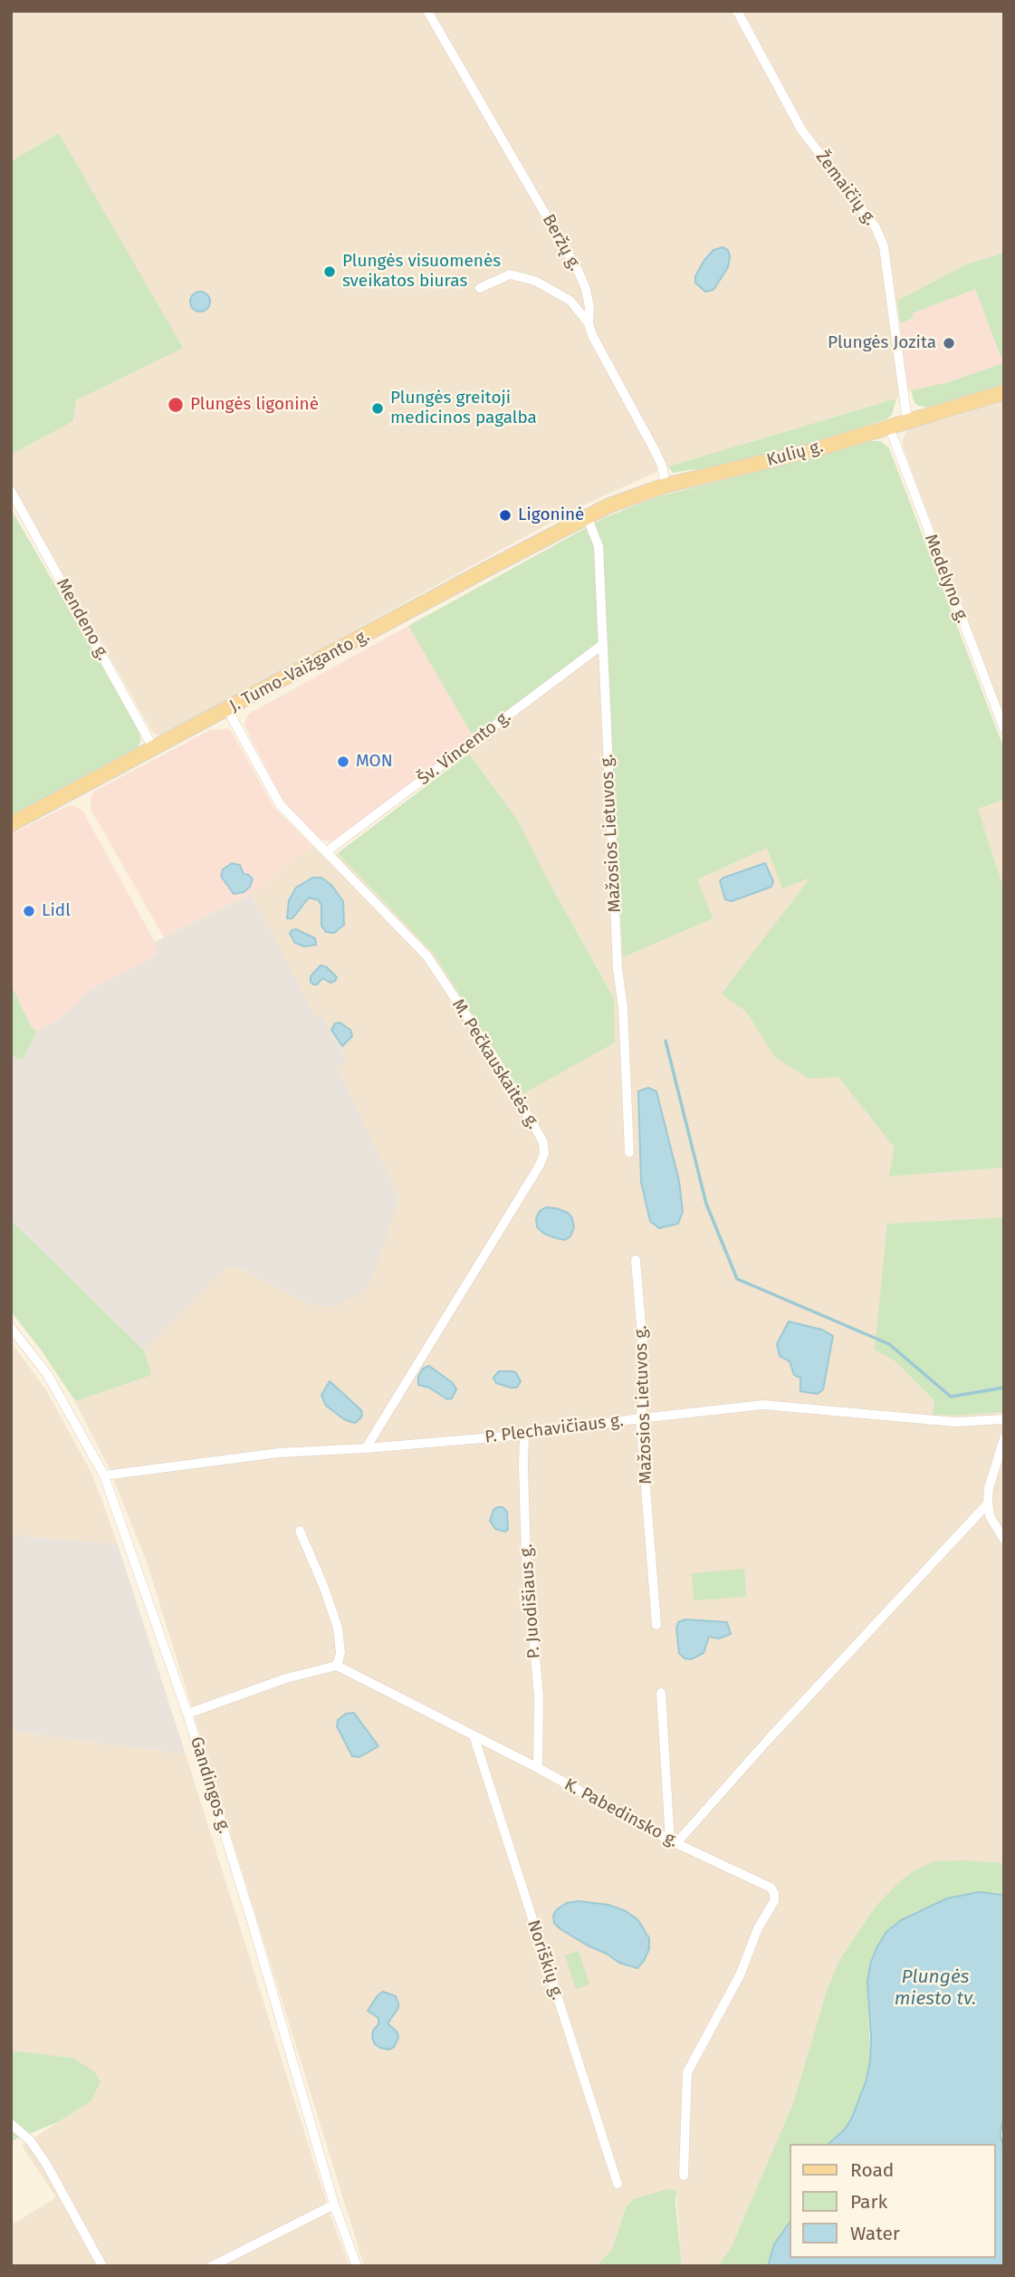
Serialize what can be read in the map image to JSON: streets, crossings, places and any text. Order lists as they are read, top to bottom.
{
  "streets": {
    "main road": ["Kulių g.", "J. Tumo-Vaižganto g."],
    "street": [
      "Žemaičių g.",
      "Beržų g.",
      "Medelyno g.",
      "Mendeno g.",
      "Šv. Vincento g.",
      "Mažosios Lietuvos g.",
      "M. Pečkauskaitės g.",
      "P. Plechavičiaus g.",
      "P. Juodišiaus g.",
      "Gandingos g.",
      "K. Pabedinsko g.",
      "Noriškių g."
    ]
  },
  "crossings": [
    ["Žemaičių g.", "Kulių g."],
    ["Beržų g.", "Kulių g."],
    ["Kulių g.", "Medelyno g."],
    ["Kulių g.", "J. Tumo-Vaižganto g."],
    ["Kulių g.", "Mažosios Lietuvos g."],
    ["Mendeno g.", "J. Tumo-Vaižganto g."],
    ["J. Tumo-Vaižganto g.", "Mažosios Lietuvos g."],
    ["J. Tumo-Vaižganto g.", "M. Pečkauskaitės g."],
    ["Šv. Vincento g.", "Mažosios Lietuvos g."],
    ["Šv. Vincento g.", "M. Pečkauskaitės g."],
    ["Mažosios Lietuvos g.", "P. Plechavičiaus g."],
    ["M. Pečkauskaitės g.", "P. Plechavičiaus g."],
    ["P. Plechavičiaus g.", "P. Juodišiaus g."],
    ["P. Plechavičiaus g.", "Gandingos g."],
    ["P. Juodišiaus g.", "K. Pabedinsko g."],
    ["K. Pabedinsko g.", "Noriškių g."]
  ],
  "water": ["Plungės miesto tv."],
  "places": [
    "Plungės visuomenės sveikatos biuras",
    "Plungės Jozita",
    "Plungės ligoninė",
    "Plungės greitoji medicinos pagalba",
    "Ligoninė",
    "MON",
    "Lidl"
  ],
  "legend": ["Road", "Park", "Water"]
}
